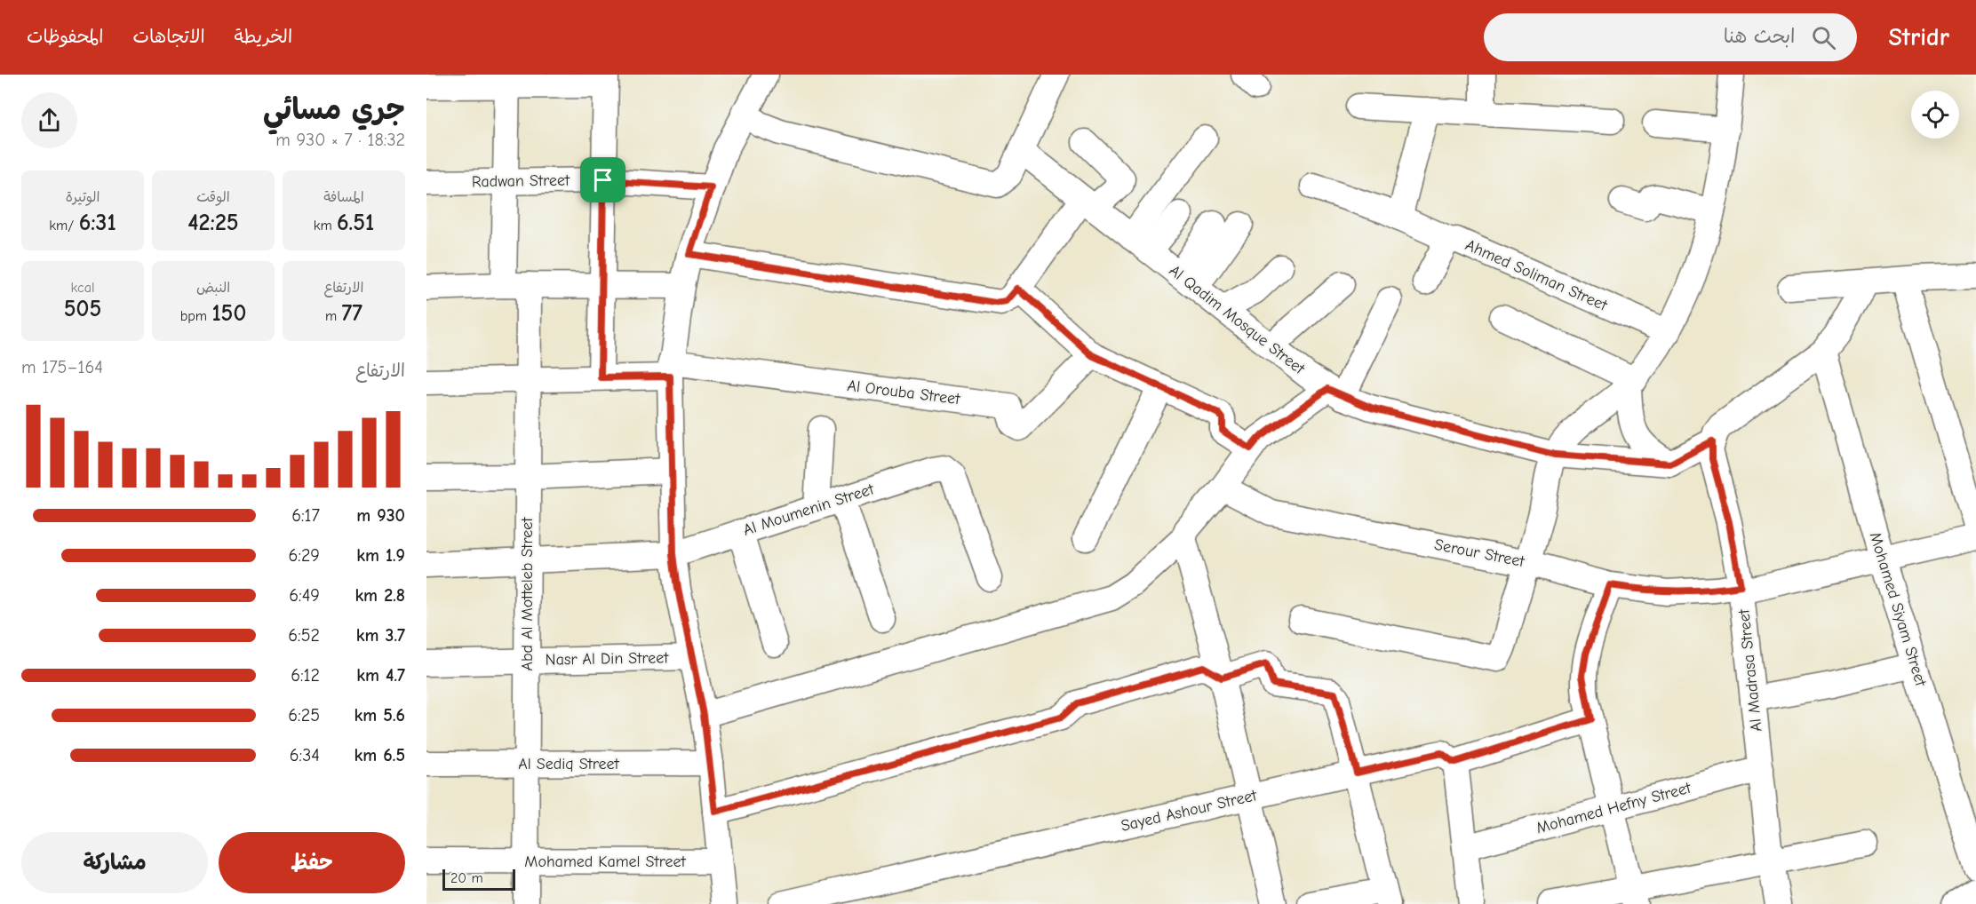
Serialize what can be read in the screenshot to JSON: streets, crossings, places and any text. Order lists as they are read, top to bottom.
{
  "streets": {
    "street": [
      "Radwan Street",
      "Ahmed Soliman Street",
      "Al Qadim Mosque Street",
      "Al Orouba Street",
      "Al Moumenin Street",
      "Serour Street",
      "Abd Al Motteleb Street",
      "Mohamed Siyam Street",
      "Nasr Al Din Street",
      "Al Madrasa Street",
      "Al Sediq Street",
      "Mohamed Hefny Street",
      "Sayed Ashour Street",
      "Mohamed Kamel Street"
    ]
  },
  "crossings": [
    ["Al Moumenin Street", "Abd Al Motteleb Street"],
    ["Serour Street", "Al Madrasa Street"],
    ["Abd Al Motteleb Street", "Nasr Al Din Street"],
    ["Abd Al Motteleb Street", "Al Sediq Street"],
    ["Abd Al Motteleb Street", "Mohamed Kamel Street"],
    ["Al Madrasa Street", "Mohamed Hefny Street"]
  ],
  "scale_bar": "20 m",
  "page": {
    "header": "Stridr",
    "search": "ابحث هنا",
    "nav": ["الخريطة", "الاتجاهات", "المحفوظات"],
    "heading": ["جري مسائي", "18:32 · 7 × 930 m"],
    "stats": [
      ["المسافة", "6.51 km"],
      ["الوقت", "42:25"],
      ["الوتيرة", "6:31 /km"],
      ["الارتفاع", "77 m"],
      ["النبض", "150 bpm"],
      ["kcal", "505"]
    ],
    "chart": ["الارتفاع", "164–175 m"],
    "list": [
      {
        "name": "930 m",
        "note": "6:17"
      },
      {
        "name": "1.9 km",
        "note": "6:29"
      },
      {
        "name": "2.8 km",
        "note": "6:49"
      },
      {
        "name": "3.7 km",
        "note": "6:52"
      },
      {
        "name": "4.7 km",
        "note": "6:12"
      },
      {
        "name": "5.6 km",
        "note": "6:25"
      },
      {
        "name": "6.5 km",
        "note": "6:34"
      }
    ],
    "buttons": ["حفظ", "مشاركة"],
    "scale": "20 m"
  }
}
